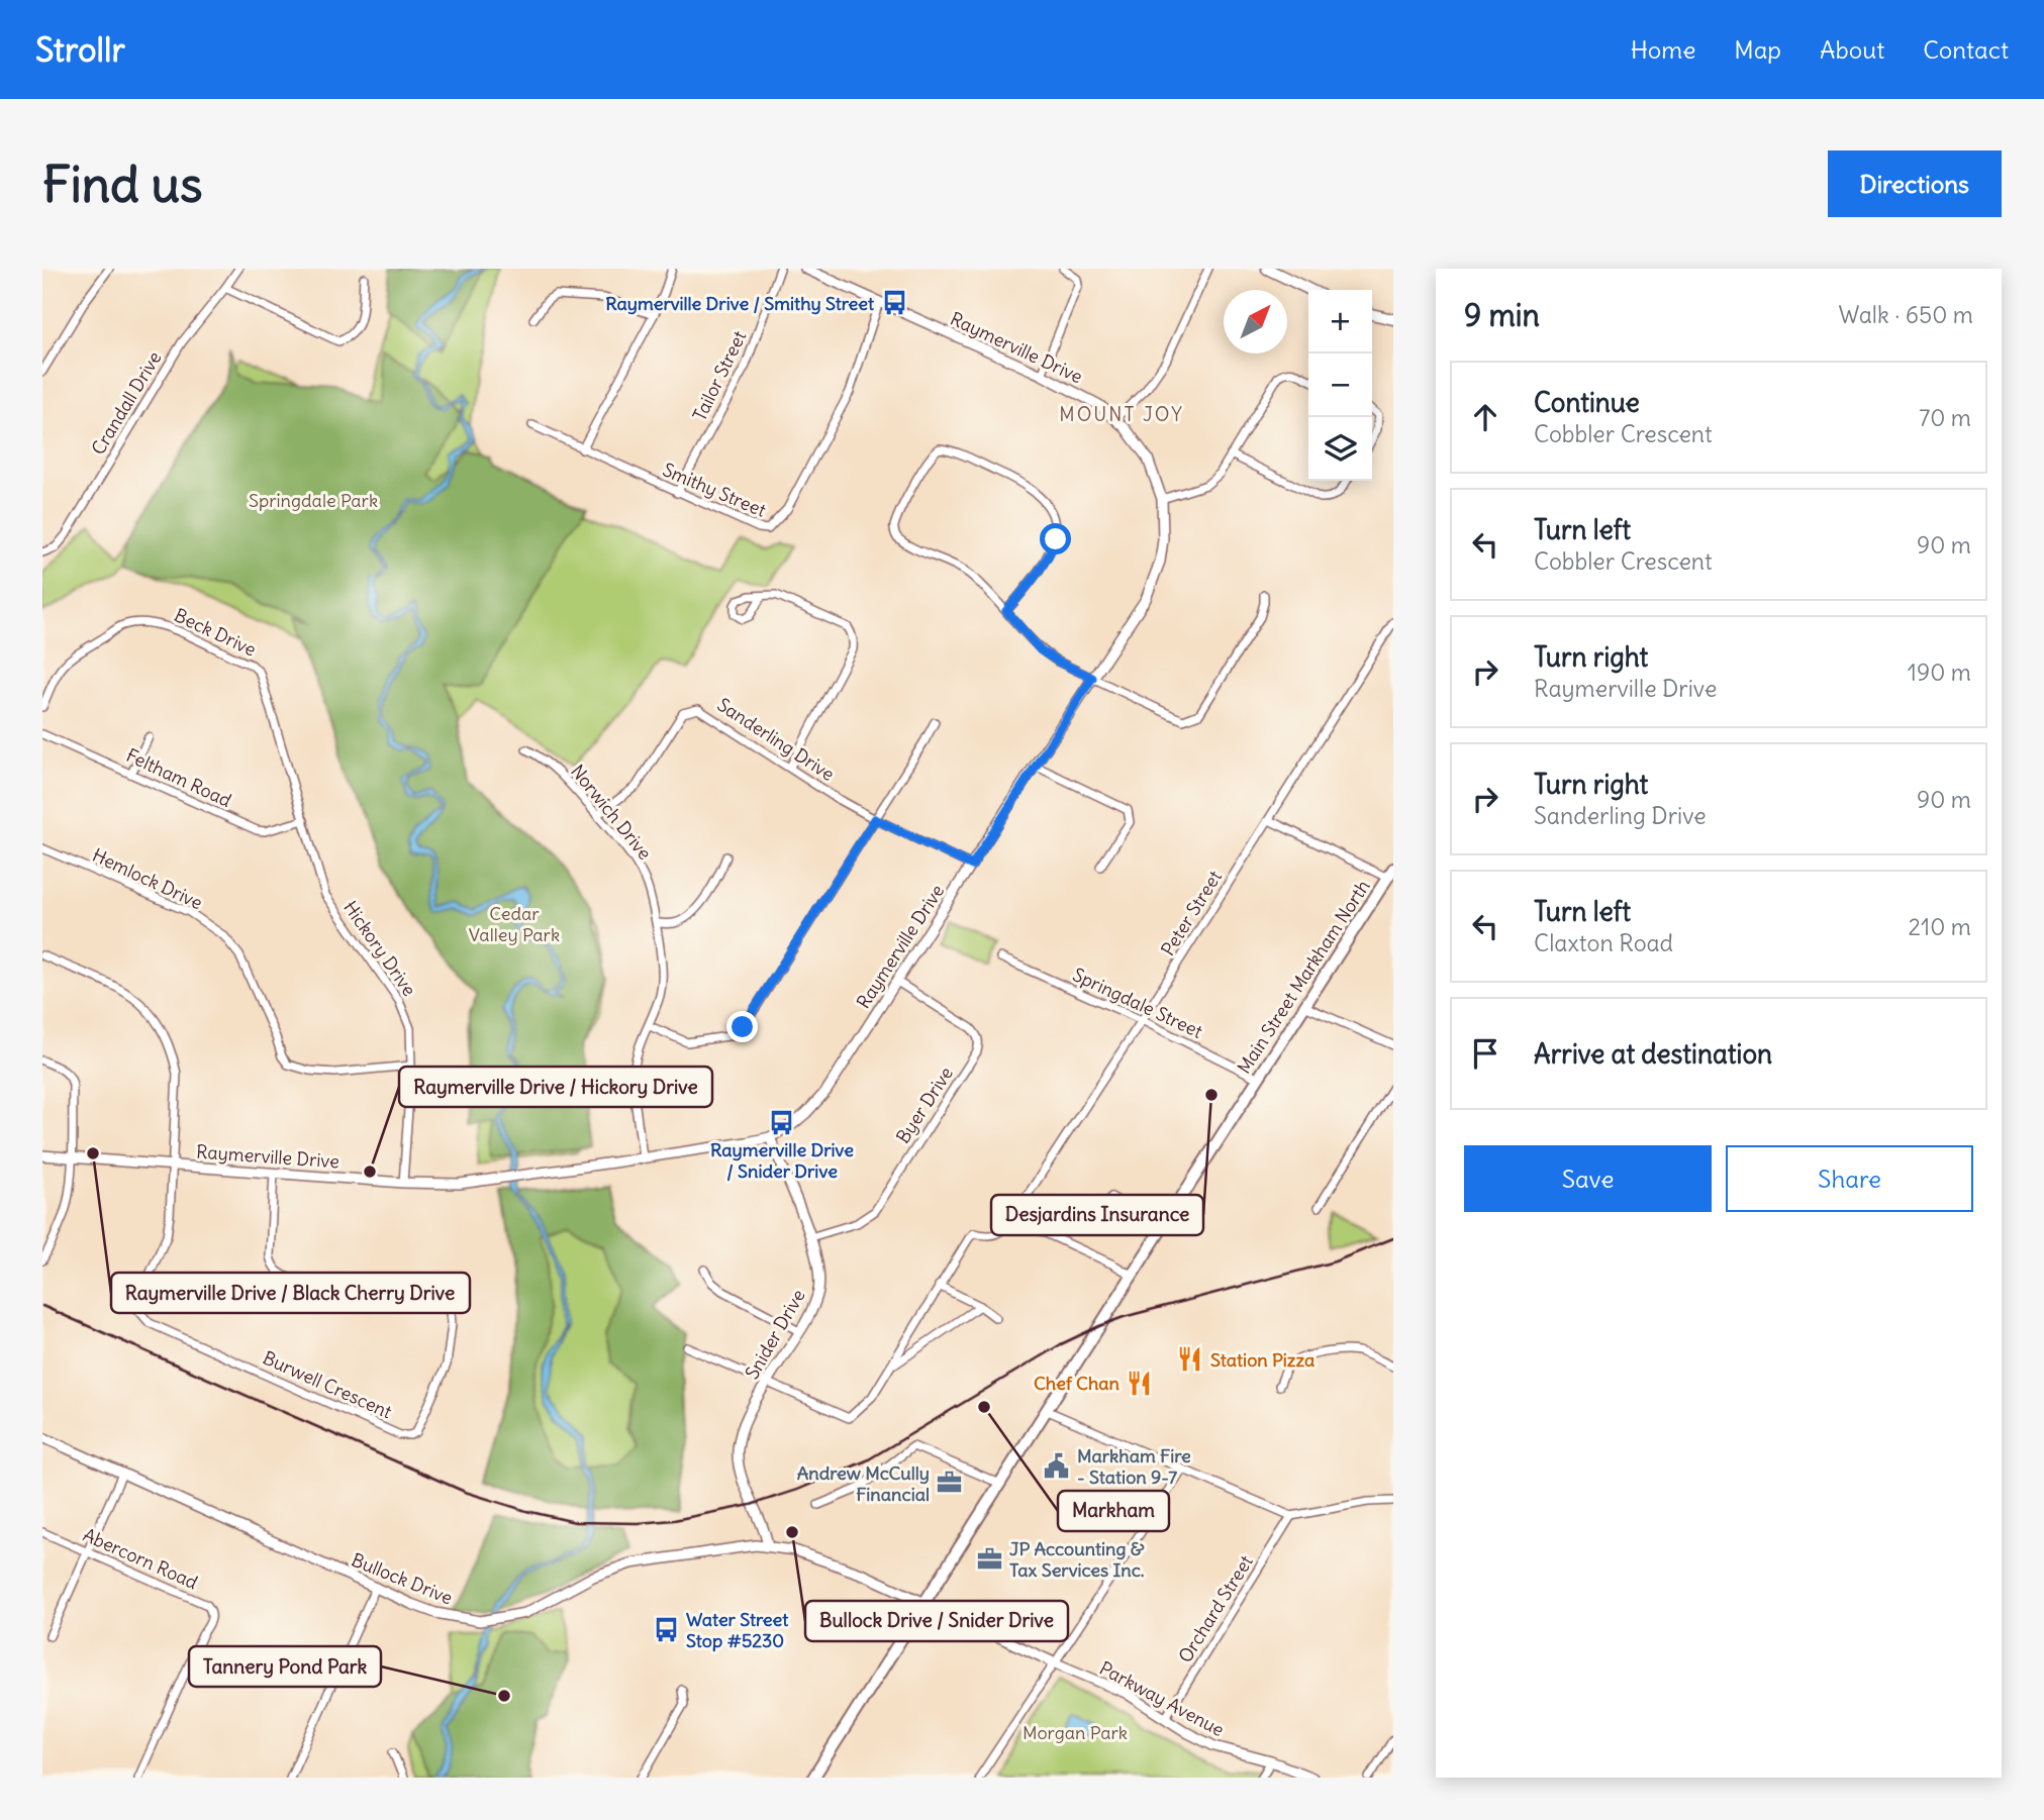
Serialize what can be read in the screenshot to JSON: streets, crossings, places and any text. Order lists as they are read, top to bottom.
{
  "streets": {
    "main road": ["Main Street Markham North"],
    "street": [
      "Raymerville Drive",
      "Tailor Street",
      "Crandall Drive",
      "Smithy Street",
      "Beck Drive",
      "Sanderling Drive",
      "Feltham Road",
      "Norwich Drive",
      "Hemlock Drive",
      "Peter Street",
      "Hickory Drive",
      "Springdale Street",
      "Byer Drive",
      "Snider Drive",
      "Burwell Crescent",
      "Abercorn Road",
      "Bullock Drive",
      "Orchard Street",
      "Parkway Avenue"
    ]
  },
  "crossings": [
    ["Raymerville Drive", "Smithy Street"],
    ["Raymerville Drive", "Sanderling Drive"],
    ["Raymerville Drive", "Norwich Drive"],
    ["Raymerville Drive", "Hickory Drive"],
    ["Raymerville Drive", "Byer Drive"],
    ["Raymerville Drive", "Snider Drive"],
    ["Raymerville Drive", "Burwell Crescent"],
    ["Tailor Street", "Smithy Street"],
    ["Beck Drive", "Feltham Road"],
    ["Beck Drive", "Hickory Drive"],
    ["Sanderling Drive", "Norwich Drive"],
    ["Feltham Road", "Hickory Drive"],
    ["Hemlock Drive", "Hickory Drive"],
    ["Peter Street", "Springdale Street"],
    ["Main Street Markham North", "Springdale Street"],
    ["Main Street Markham North", "Bullock Drive"],
    ["Main Street Markham North", "Parkway Avenue"],
    ["Byer Drive", "Snider Drive"],
    ["Snider Drive", "Bullock Drive"],
    ["Bullock Drive", "Parkway Avenue"],
    ["Orchard Street", "Parkway Avenue"]
  ],
  "districts": ["MOUNT JOY"],
  "parks": ["Springdale Park", "Cedar Valley Park", "Morgan Park"],
  "places": {
    "bus stop": ["Raymerville Drive / Smithy Street", "Raymerville Drive / Snider Drive", "Water Street Stop #5230"],
    "other": [
      "Desjardins Insurance",
      "Raymerville Drive / Black Cherry Drive",
      "Raymerville Drive / Hickory Drive",
      "Markham",
      "Bullock Drive / Snider Drive",
      "Tannery Pond Park"
    ],
    "restaurant": ["Station Pizza", "Chef Chan"],
    "public building": ["Markham Fire - Station 9-7"],
    "office": ["Andrew McCully Financial", "JP Accounting & Tax Services Inc."]
  },
  "north": "top right",
  "page": {
    "header": "Strollr",
    "nav": [
      "Home",
      "Map",
      "About",
      "Contact"
    ],
    "buttons": [
      "Directions",
      ["Save", "Share"]
    ],
    "title": "Find us",
    "heading": ["9 min", "Walk · 650 m"],
    "map_buttons": ["+", "−"],
    "list": [
      ["Continue", "Cobbler Crescent", "70 m"],
      ["Turn left", "Cobbler Crescent", "90 m"],
      ["Turn right", "Raymerville Drive", "190 m"],
      ["Turn right", "Sanderling Drive", "90 m"],
      ["Turn left", "Claxton Road", "210 m"],
      "Arrive at destination"
    ]
  }
}
